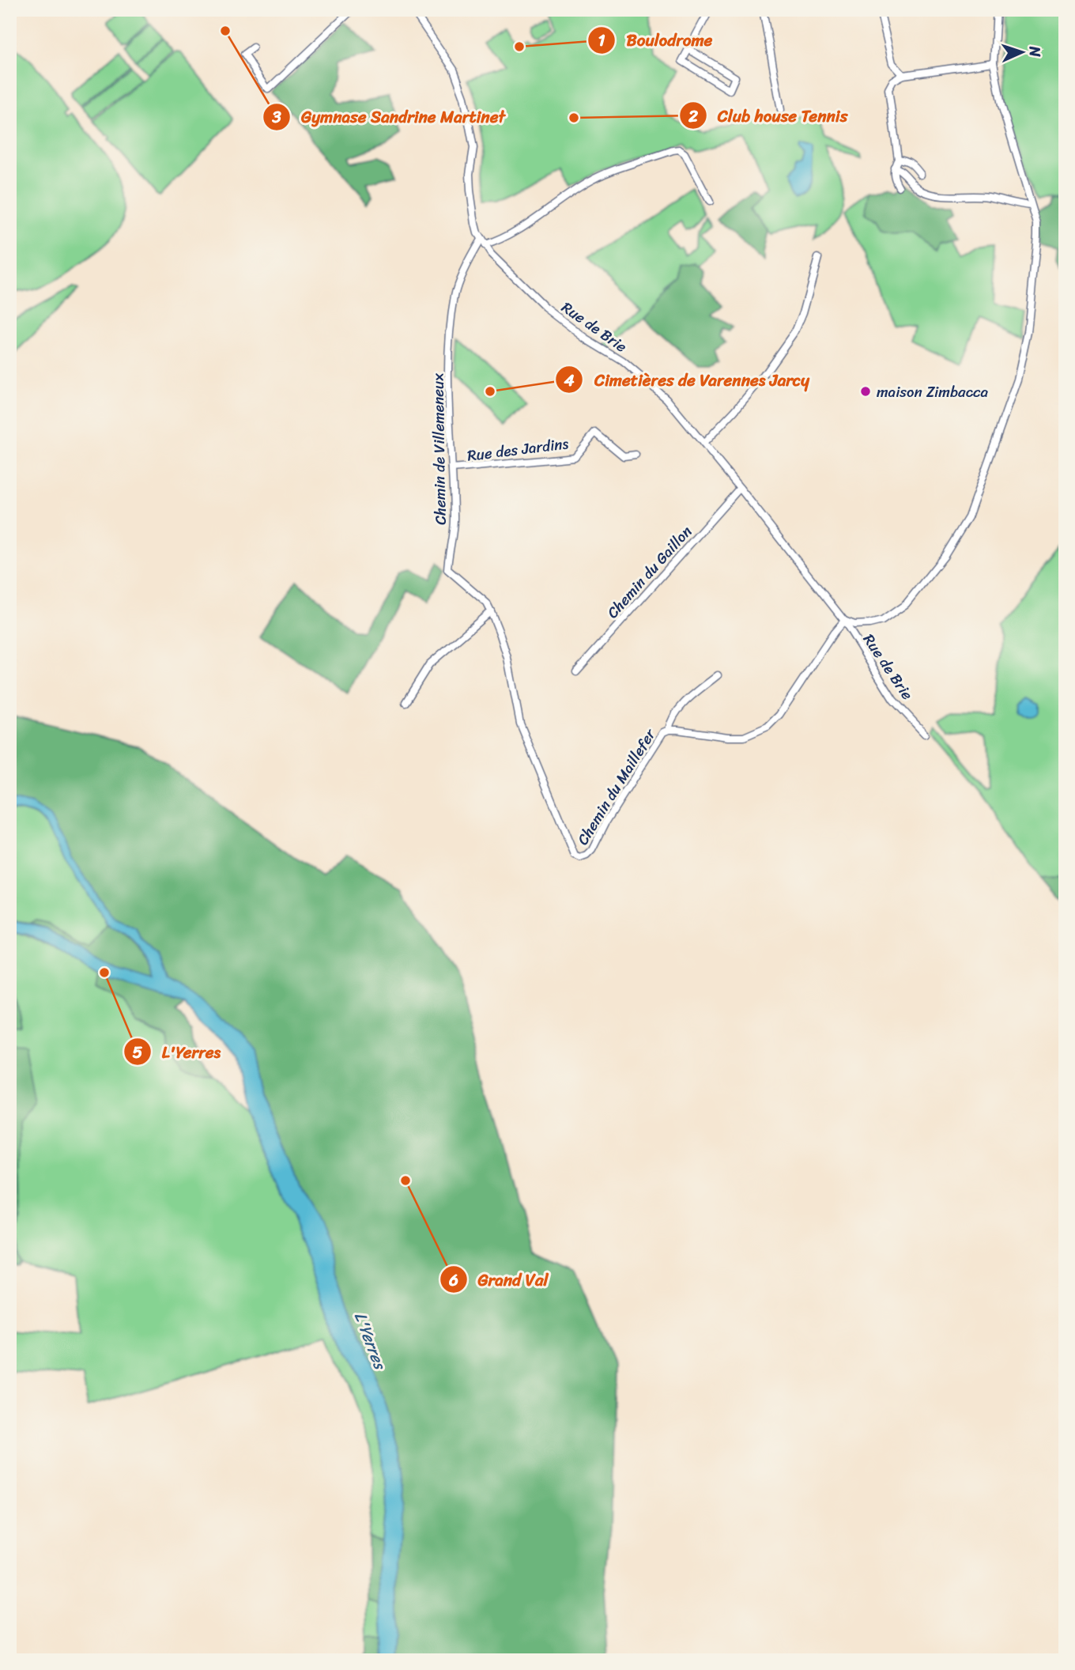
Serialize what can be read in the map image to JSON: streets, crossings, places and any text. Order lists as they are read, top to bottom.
{
  "streets": {
    "street": [
      "Rue de Brie",
      "Chemin de Villemeneux",
      "Rue des Jardins",
      "Chemin du Gaillon",
      "Chemin du Maillefer"
    ]
  },
  "crossings": [
    ["Rue de Brie", "Chemin de Villemeneux"],
    ["Rue de Brie", "Chemin du Gaillon"],
    ["Rue de Brie", "Chemin du Maillefer"],
    ["Chemin de Villemeneux", "Rue des Jardins"],
    ["Chemin de Villemeneux", "Chemin du Maillefer"]
  ],
  "water": ["L'Yerres"],
  "places": [
    "Gymnase Sandrine Martinet",
    "Boulodrome",
    "Club house Tennis",
    "Cimetières de Varennes Jarcy",
    "maison Zimbacca",
    "L'Yerres",
    "Grand Val"
  ],
  "north": "right"
}
